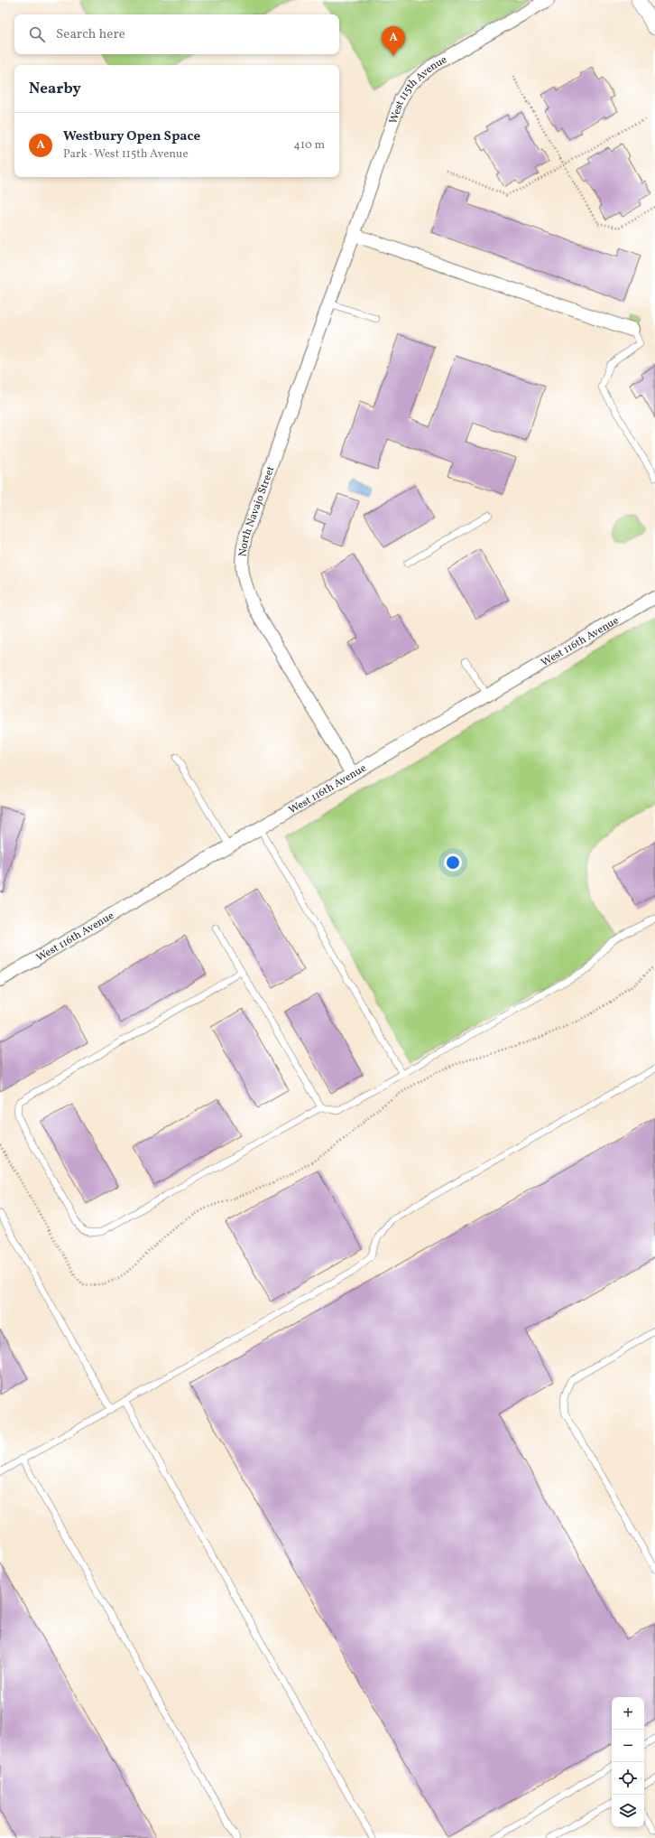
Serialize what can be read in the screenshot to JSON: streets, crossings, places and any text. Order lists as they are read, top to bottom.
{
  "streets": {
    "street": ["West 115th Avenue", "North Navajo Street", "West 116th Avenue"]
  },
  "crossings": [
    ["West 115th Avenue", "North Navajo Street"],
    ["North Navajo Street", "West 116th Avenue"]
  ],
  "page": {
    "search": "Search here",
    "pins": "A",
    "heading": "Nearby",
    "list": [
      {
        "mark": "A",
        "name": "Westbury Open Space",
        "note": "Park · West 115th Avenue",
        "value": "410 m"
      }
    ],
    "map_buttons": ["+", "−"]
  }
}
